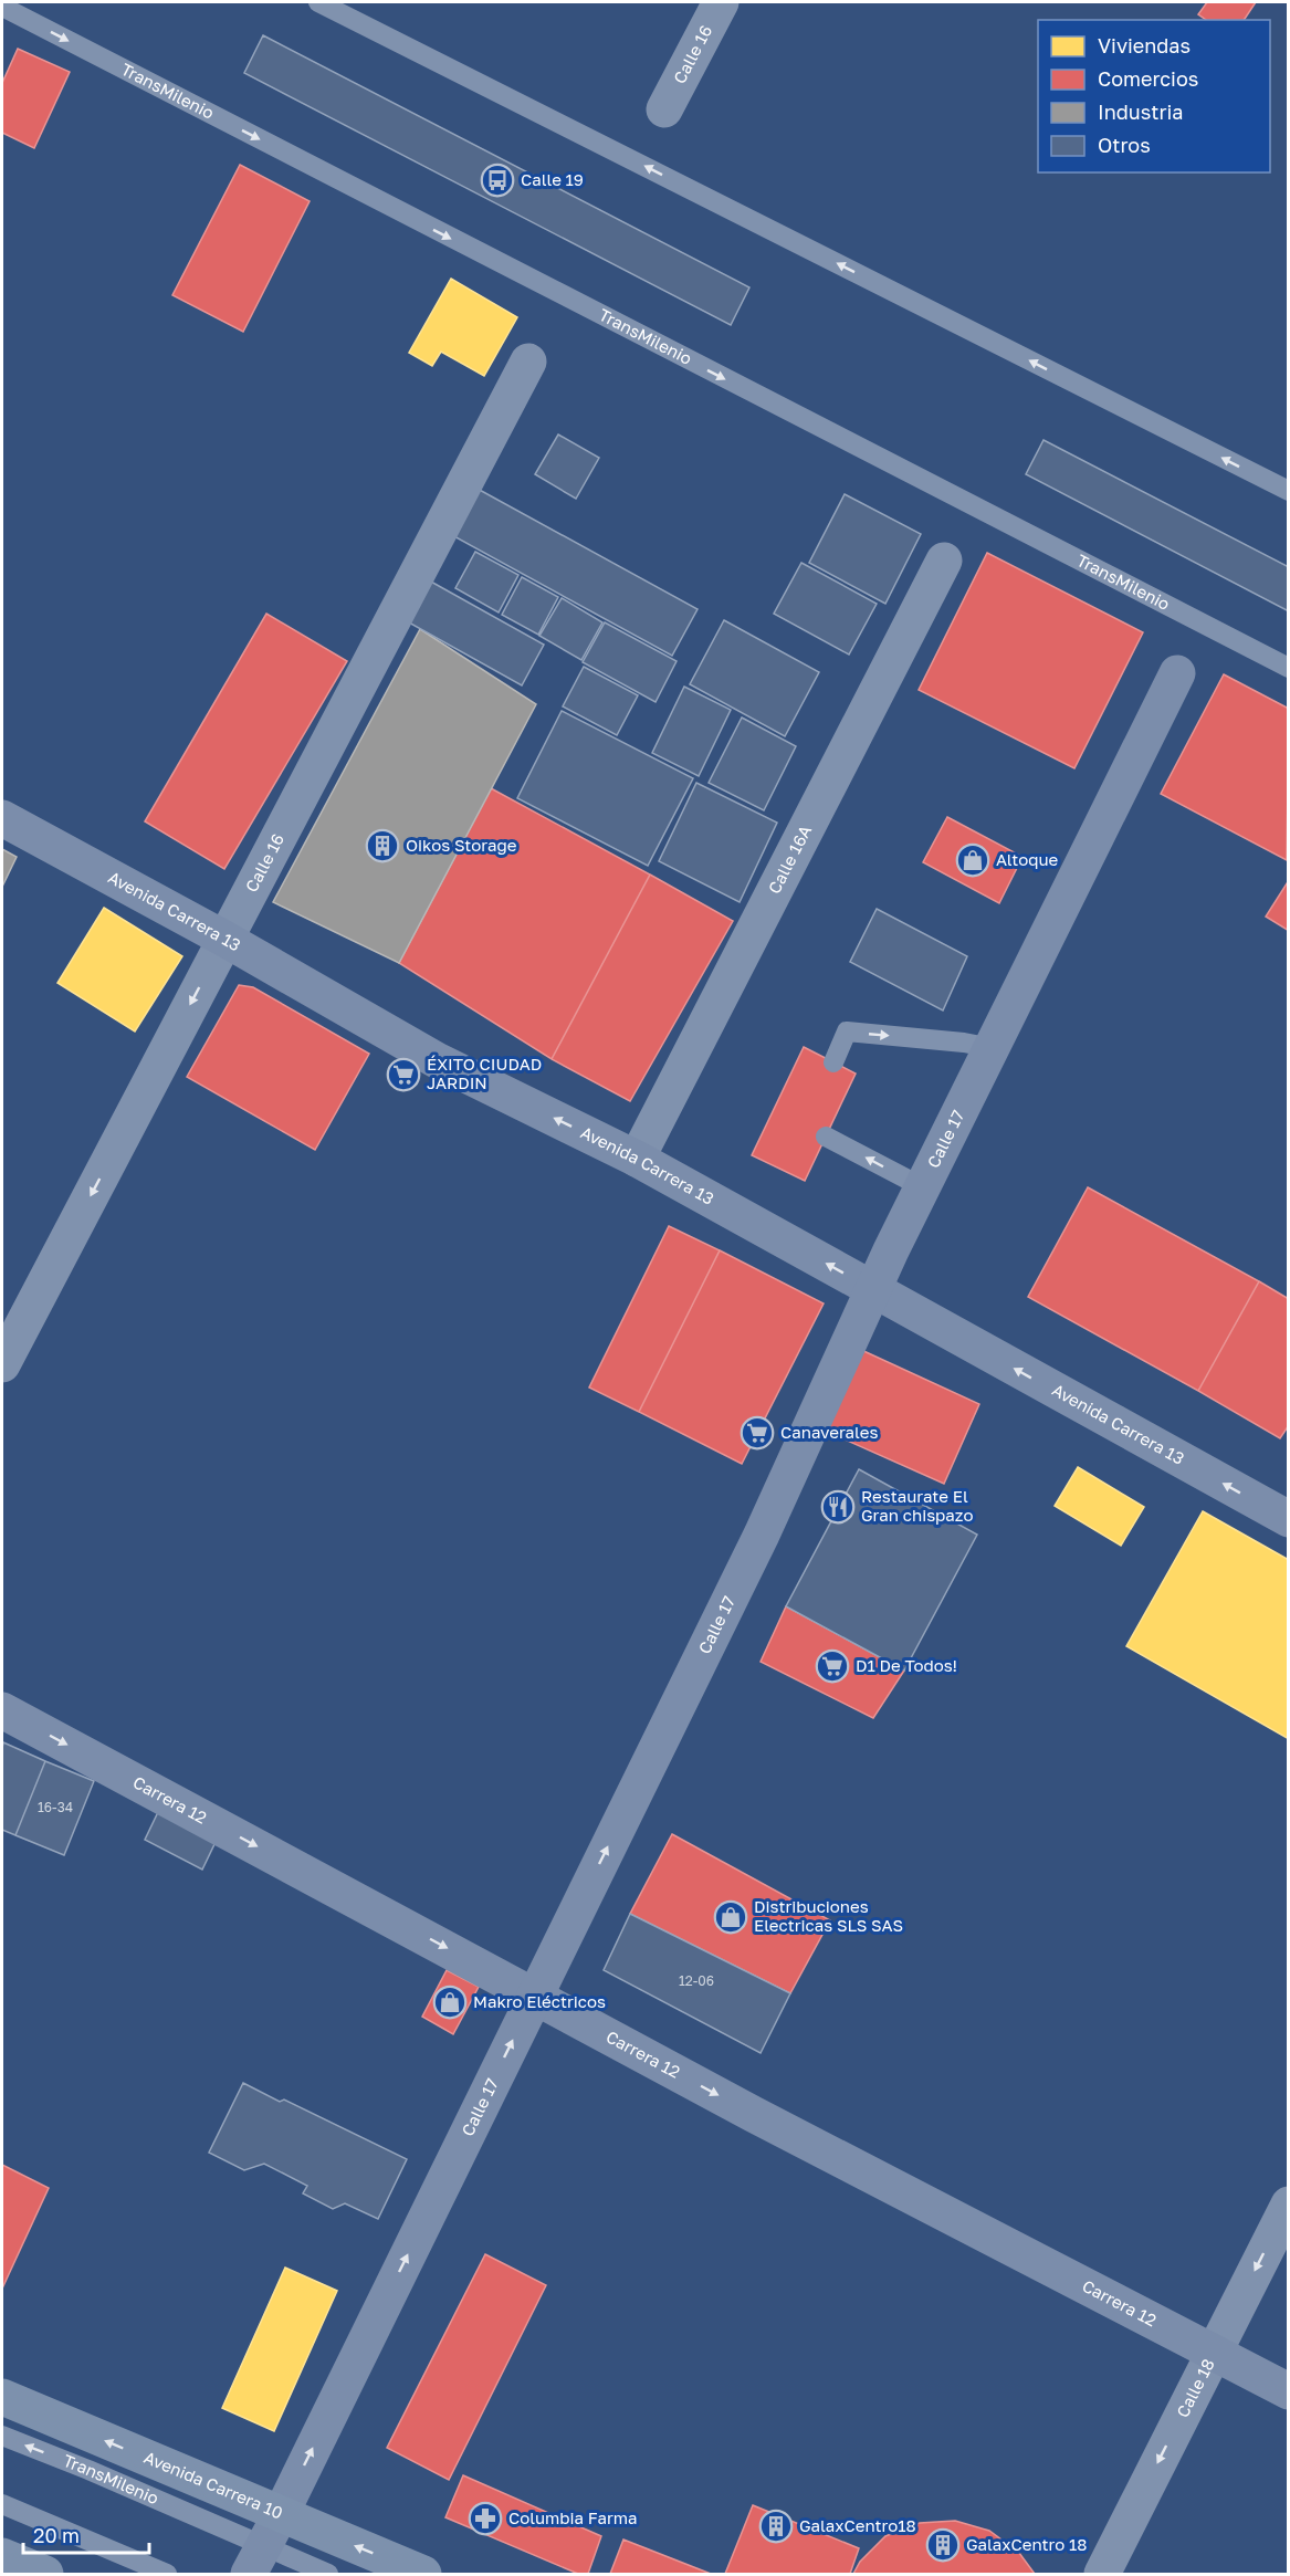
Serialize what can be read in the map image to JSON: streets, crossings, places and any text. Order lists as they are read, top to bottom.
{
  "streets": {
    "main road": ["Avenida Carrera 10"],
    "street": [
      "Calle 16",
      "Calle 16A",
      "Avenida Carrera 13",
      "Calle 17",
      "Carrera 12",
      "Calle 18"
    ],
    "lane": ["TransMilenio"]
  },
  "crossings": [
    ["Calle 16", "Avenida Carrera 13"],
    ["TransMilenio", "Calle 17"],
    ["Calle 16A", "Avenida Carrera 13"],
    ["Avenida Carrera 13", "Calle 17"],
    ["Calle 17", "Carrera 12"],
    ["Calle 17", "Avenida Carrera 10"],
    ["Carrera 12", "Calle 18"]
  ],
  "one_way": [
    "Calle 16",
    "Avenida Carrera 13",
    "Calle 17",
    "Carrera 12",
    "Calle 18",
    "Avenida Carrera 10"
  ],
  "places": {
    "bus stop": ["Calle 19"],
    "building": ["Oikos Storage", "GalaxCentro18", "GalaxCentro 18"],
    "shop": ["Altoque", "Distribuciones Electricas SLS SAS", "Makro Eléctricos"],
    "supermarket": ["ÉXITO CIUDAD JARDIN", "Canaverales", "D1 De Todos!"],
    "restaurant": ["Restaurate El Gran chispazo"],
    "pharmacy": ["Columbia Farma"]
  },
  "house_numbers": ["16-34", "12-06"],
  "legend": [
    "Viviendas",
    "Comercios",
    "Industria",
    "Otros"
  ],
  "scale_bar": "20 m"
}
